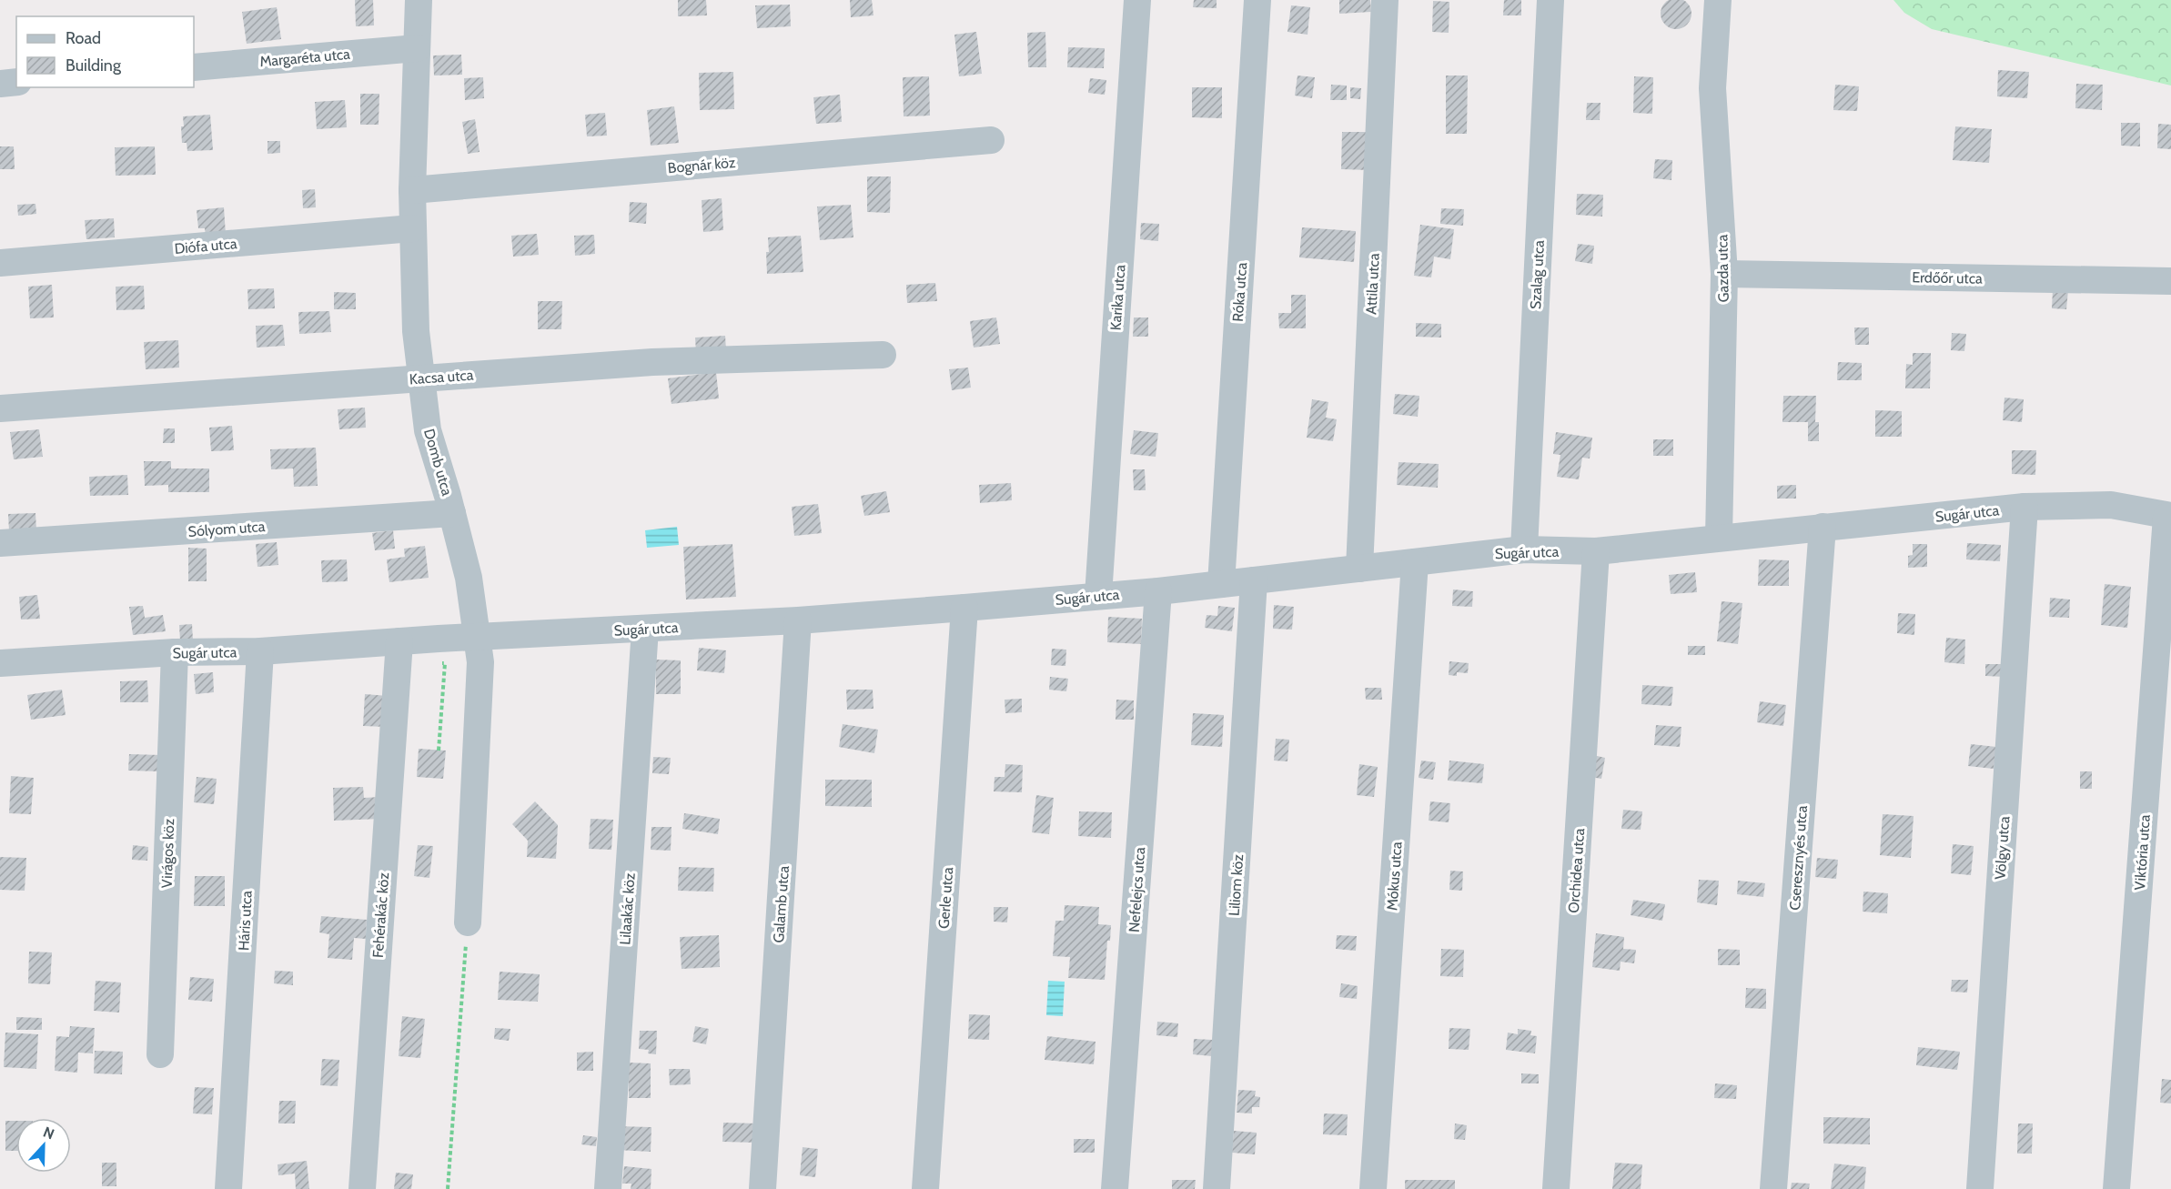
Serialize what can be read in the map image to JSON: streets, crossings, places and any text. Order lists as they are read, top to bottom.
{
  "streets": {
    "street": [
      "Margaréta utca",
      "Bognár köz",
      "Diófa utca",
      "Gazda utca",
      "Szalag utca",
      "Erdőőr utca",
      "Attila utca",
      "Róka utca",
      "Karika utca",
      "Kacsa utca",
      "Domb utca",
      "Sugár utca",
      "Sólyom utca",
      "Völgy utca",
      "Viktória utca",
      "Virágos köz",
      "Cseresznyés utca",
      "Orchidea utca",
      "Mókus utca",
      "Liliom köz",
      "Nefelejcs utca",
      "Gerle utca",
      "Galamb utca",
      "Lilaakác köz",
      "Fehérakác köz",
      "Háris utca"
    ]
  },
  "crossings": [
    ["Margaréta utca", "Domb utca"],
    ["Bognár köz", "Domb utca"],
    ["Diófa utca", "Domb utca"],
    ["Gazda utca", "Erdőőr utca"],
    ["Gazda utca", "Sugár utca"],
    ["Szalag utca", "Sugár utca"],
    ["Attila utca", "Sugár utca"],
    ["Róka utca", "Sugár utca"],
    ["Karika utca", "Sugár utca"],
    ["Kacsa utca", "Domb utca"],
    ["Domb utca", "Sugár utca"],
    ["Domb utca", "Sólyom utca"],
    ["Sugár utca", "Völgy utca"],
    ["Sugár utca", "Viktória utca"],
    ["Sugár utca", "Virágos köz"],
    ["Sugár utca", "Cseresznyés utca"],
    ["Sugár utca", "Orchidea utca"],
    ["Sugár utca", "Mókus utca"],
    ["Sugár utca", "Liliom köz"],
    ["Sugár utca", "Nefelejcs utca"],
    ["Sugár utca", "Gerle utca"],
    ["Sugár utca", "Galamb utca"],
    ["Sugár utca", "Lilaakác köz"],
    ["Sugár utca", "Fehérakác köz"],
    ["Sugár utca", "Háris utca"]
  ],
  "legend": ["Road", "Building"],
  "north": "top"
}
